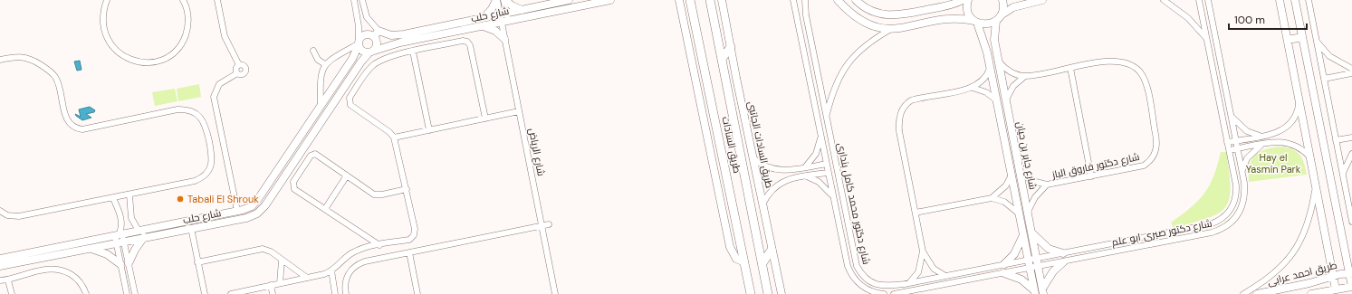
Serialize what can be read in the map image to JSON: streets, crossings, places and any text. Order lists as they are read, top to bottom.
{
  "streets": {
    "main road": ["طريق السادات"],
    "street": [
      "شارع حلب",
      "طريق السادات الجانبى",
      "شارع الرياض",
      "شارع جابر بن حيان",
      "شارع دكتور فاروق الباز",
      "شارع دكتور محمد كامل بندارى",
      "شارع دكتور صبرى ابو علم",
      "طريق احمد عرابى"
    ]
  },
  "crossings": [
    ["شارع حلب", "شارع الرياض"],
    ["شارع جابر بن حيان", "شارع دكتور فاروق الباز"],
    ["شارع جابر بن حيان", "شارع دكتور محمد كامل بندارى"],
    ["شارع جابر بن حيان", "شارع دكتور صبرى ابو علم"],
    ["شارع دكتور محمد كامل بندارى", "شارع دكتور صبرى ابو علم"]
  ],
  "parks": ["Hay el Yasmin Park"],
  "places": ["Tabali El Shrouk"],
  "scale_bar": "100 m"
}
